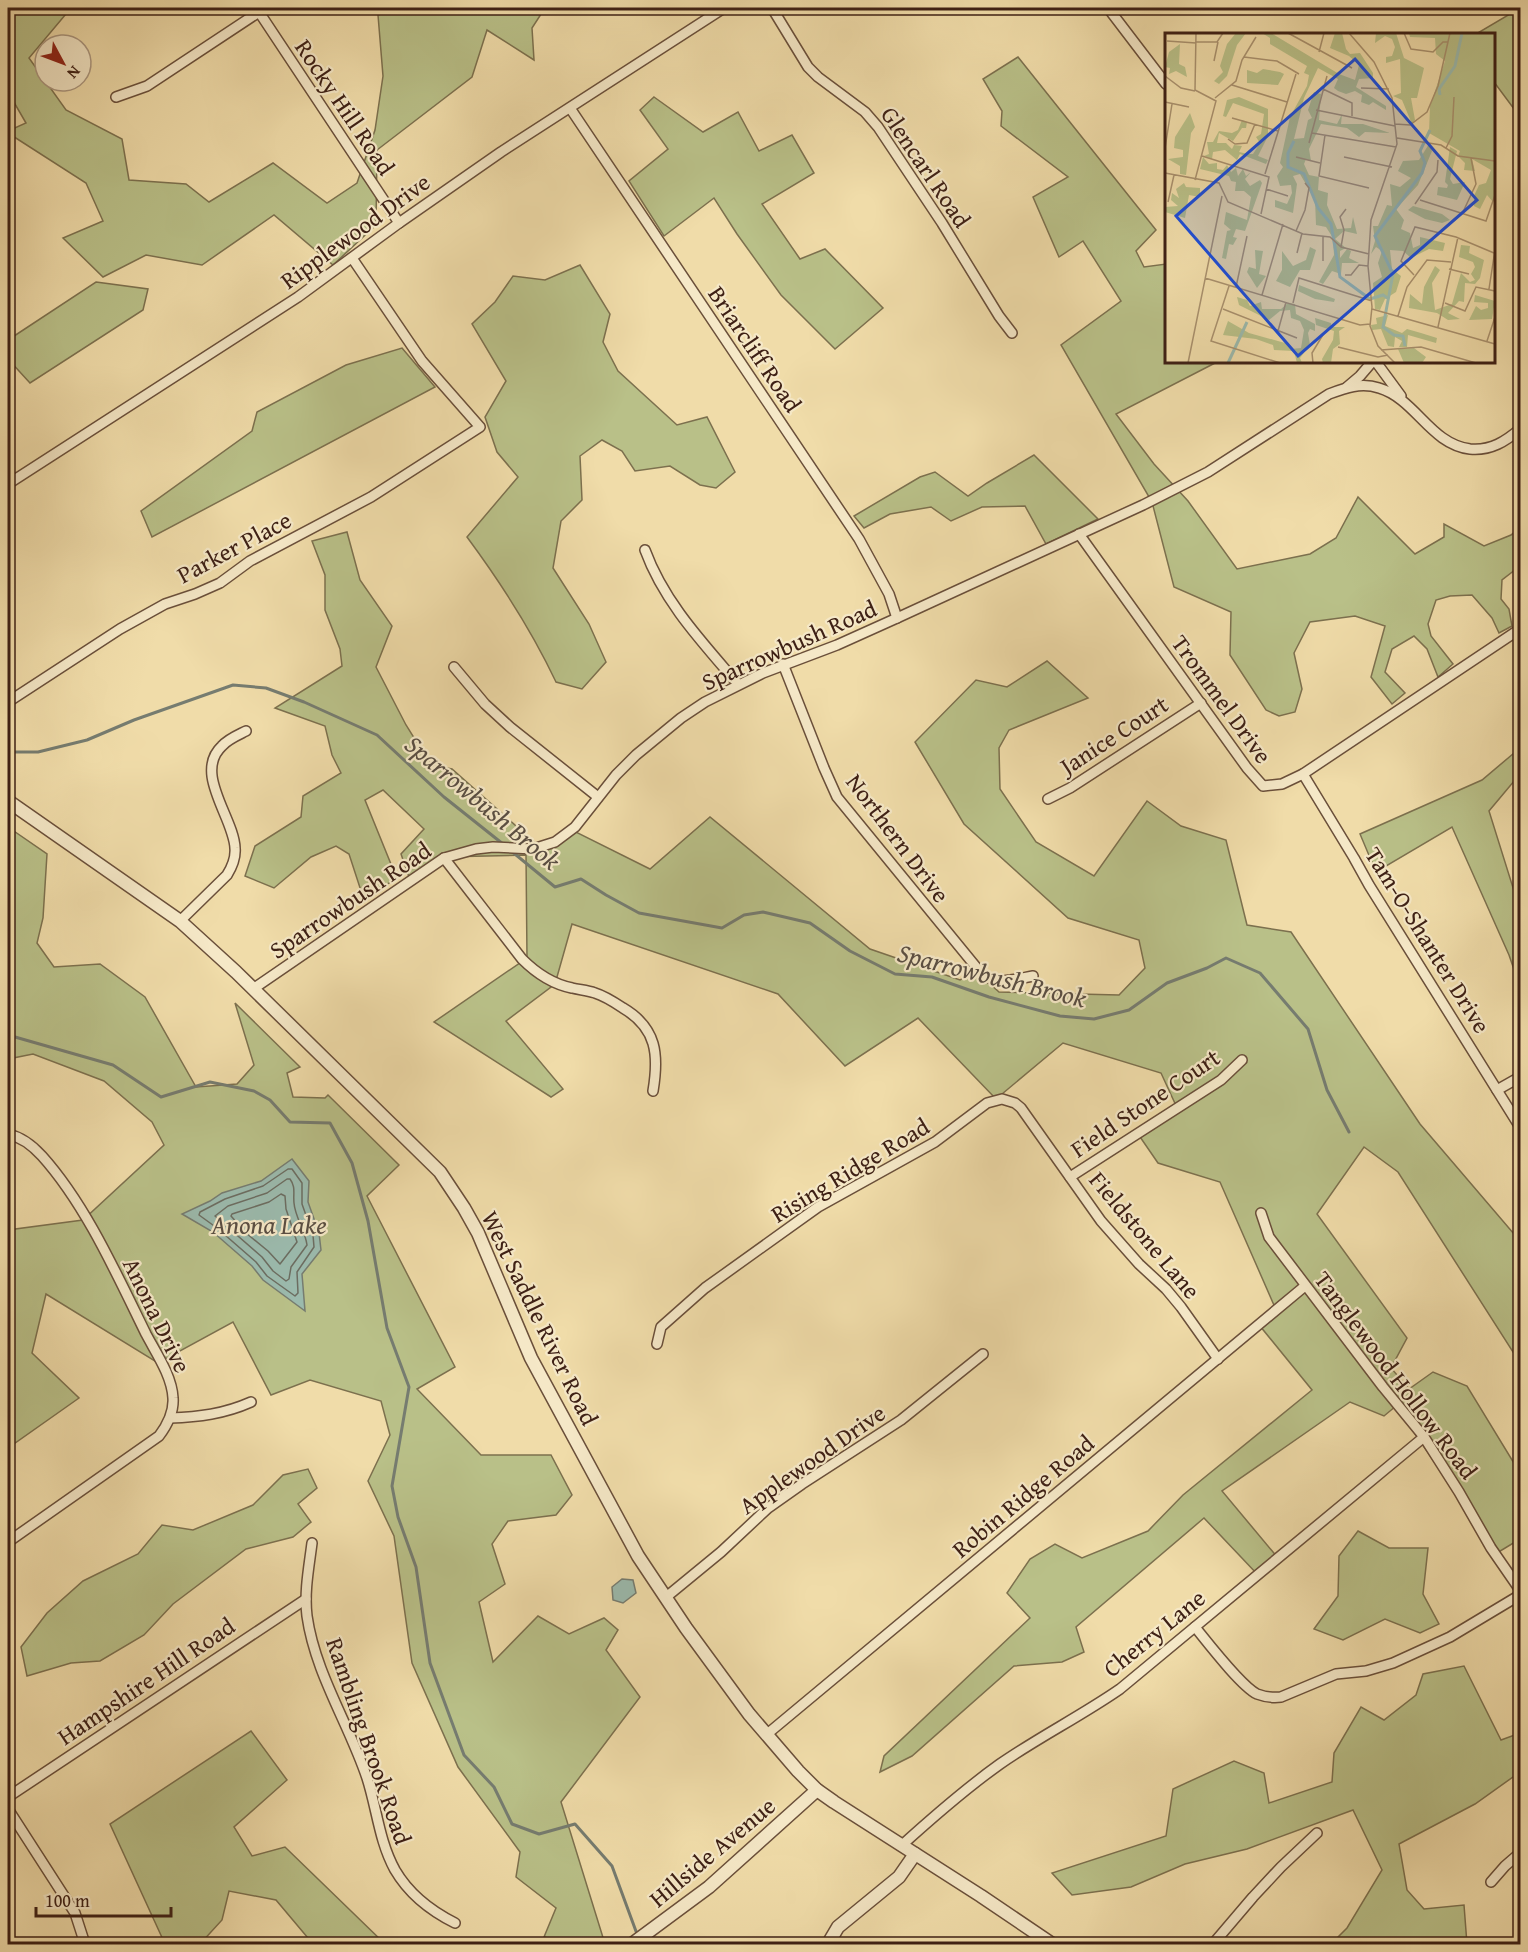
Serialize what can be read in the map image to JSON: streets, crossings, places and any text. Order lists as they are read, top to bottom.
{
  "streets": {
    "street": [
      "Rocky Hill Road",
      "Glencarl Road",
      "Ripplewood Drive",
      "Briarcliff Road",
      "Parker Place",
      "Sparrowbush Road",
      "Trommel Drive",
      "Janice Court",
      "Northern Drive",
      "Tam-O-Shanter Drive",
      "Field Stone Court",
      "Rising Ridge Road",
      "Fieldstone Lane",
      "Anona Drive",
      "West Saddle River Road",
      "Tanglewood Hollow Road",
      "Applewood Drive",
      "Robin Ridge Road",
      "Cherry Lane",
      "Hampshire Hill Road",
      "Rambling Brook Road",
      "Hillside Avenue"
    ]
  },
  "crossings": [
    ["Rocky Hill Road", "Ripplewood Drive"],
    ["Ripplewood Drive", "Briarcliff Road"],
    ["Ripplewood Drive", "Parker Place"],
    ["Briarcliff Road", "Sparrowbush Road"],
    ["Sparrowbush Road", "Trommel Drive"],
    ["Sparrowbush Road", "Northern Drive"],
    ["Sparrowbush Road", "West Saddle River Road"],
    ["Trommel Drive", "Janice Court"],
    ["Trommel Drive", "Tam-O-Shanter Drive"],
    ["Field Stone Court", "Fieldstone Lane"],
    ["Rising Ridge Road", "Fieldstone Lane"],
    ["Fieldstone Lane", "Robin Ridge Road"],
    ["West Saddle River Road", "Applewood Drive"],
    ["West Saddle River Road", "Robin Ridge Road"],
    ["West Saddle River Road", "Cherry Lane"],
    ["West Saddle River Road", "Hillside Avenue"],
    ["Tanglewood Hollow Road", "Robin Ridge Road"],
    ["Tanglewood Hollow Road", "Cherry Lane"],
    ["Hampshire Hill Road", "Rambling Brook Road"]
  ],
  "water": ["Sparrowbush Brook", "Anona Lake"],
  "scale_bar": "100 m",
  "north": "bottom right"
}
